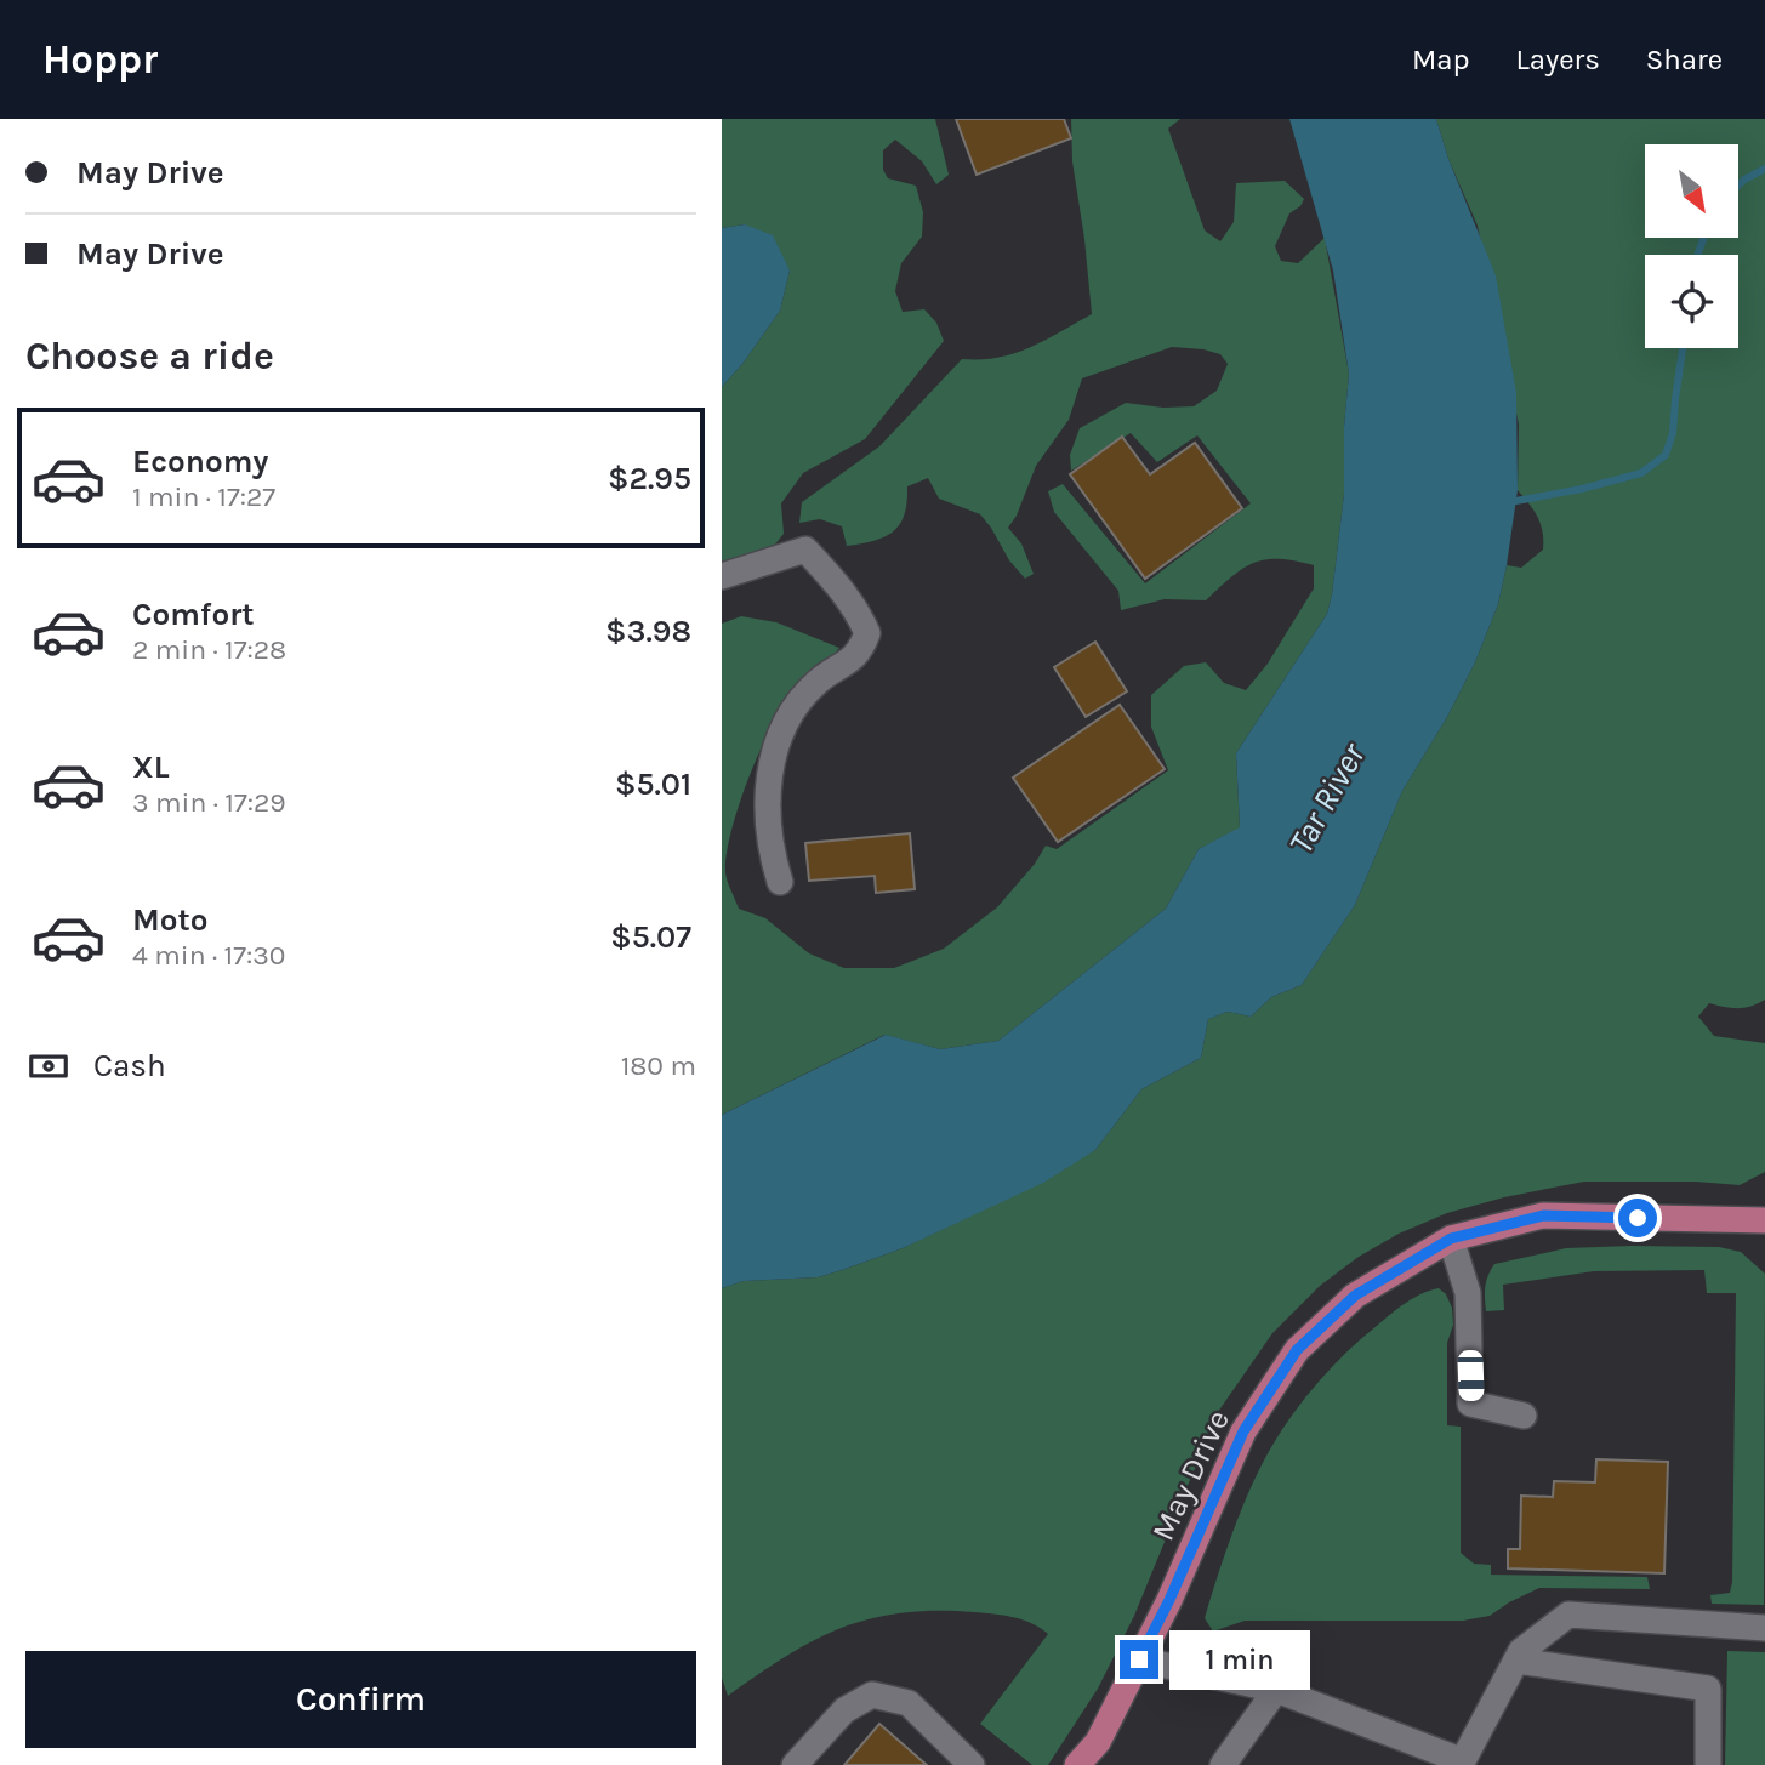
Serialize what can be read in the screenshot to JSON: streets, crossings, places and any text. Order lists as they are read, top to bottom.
{
  "streets": {
    "main road": ["May Drive"]
  },
  "water": ["Tar River"],
  "north": "bottom right",
  "page": {
    "header": "Hoppr",
    "nav": ["Map", "Layers", "Share"],
    "banner": ["May Drive", "May Drive"],
    "heading": "Choose a ride",
    "list": [
      {
        "name": "Economy",
        "note": "1 min · 17:27",
        "value": "$2.95"
      },
      {
        "name": "Comfort",
        "note": "2 min · 17:28",
        "value": "$3.98"
      },
      {
        "name": "XL",
        "note": "3 min · 17:29",
        "value": "$5.01"
      },
      {
        "name": "Moto",
        "note": "4 min · 17:30",
        "value": "$5.07"
      }
    ],
    "pay": ["Cash", "180 m"],
    "bubble": "1 min",
    "buttons": "Confirm"
  }
}
